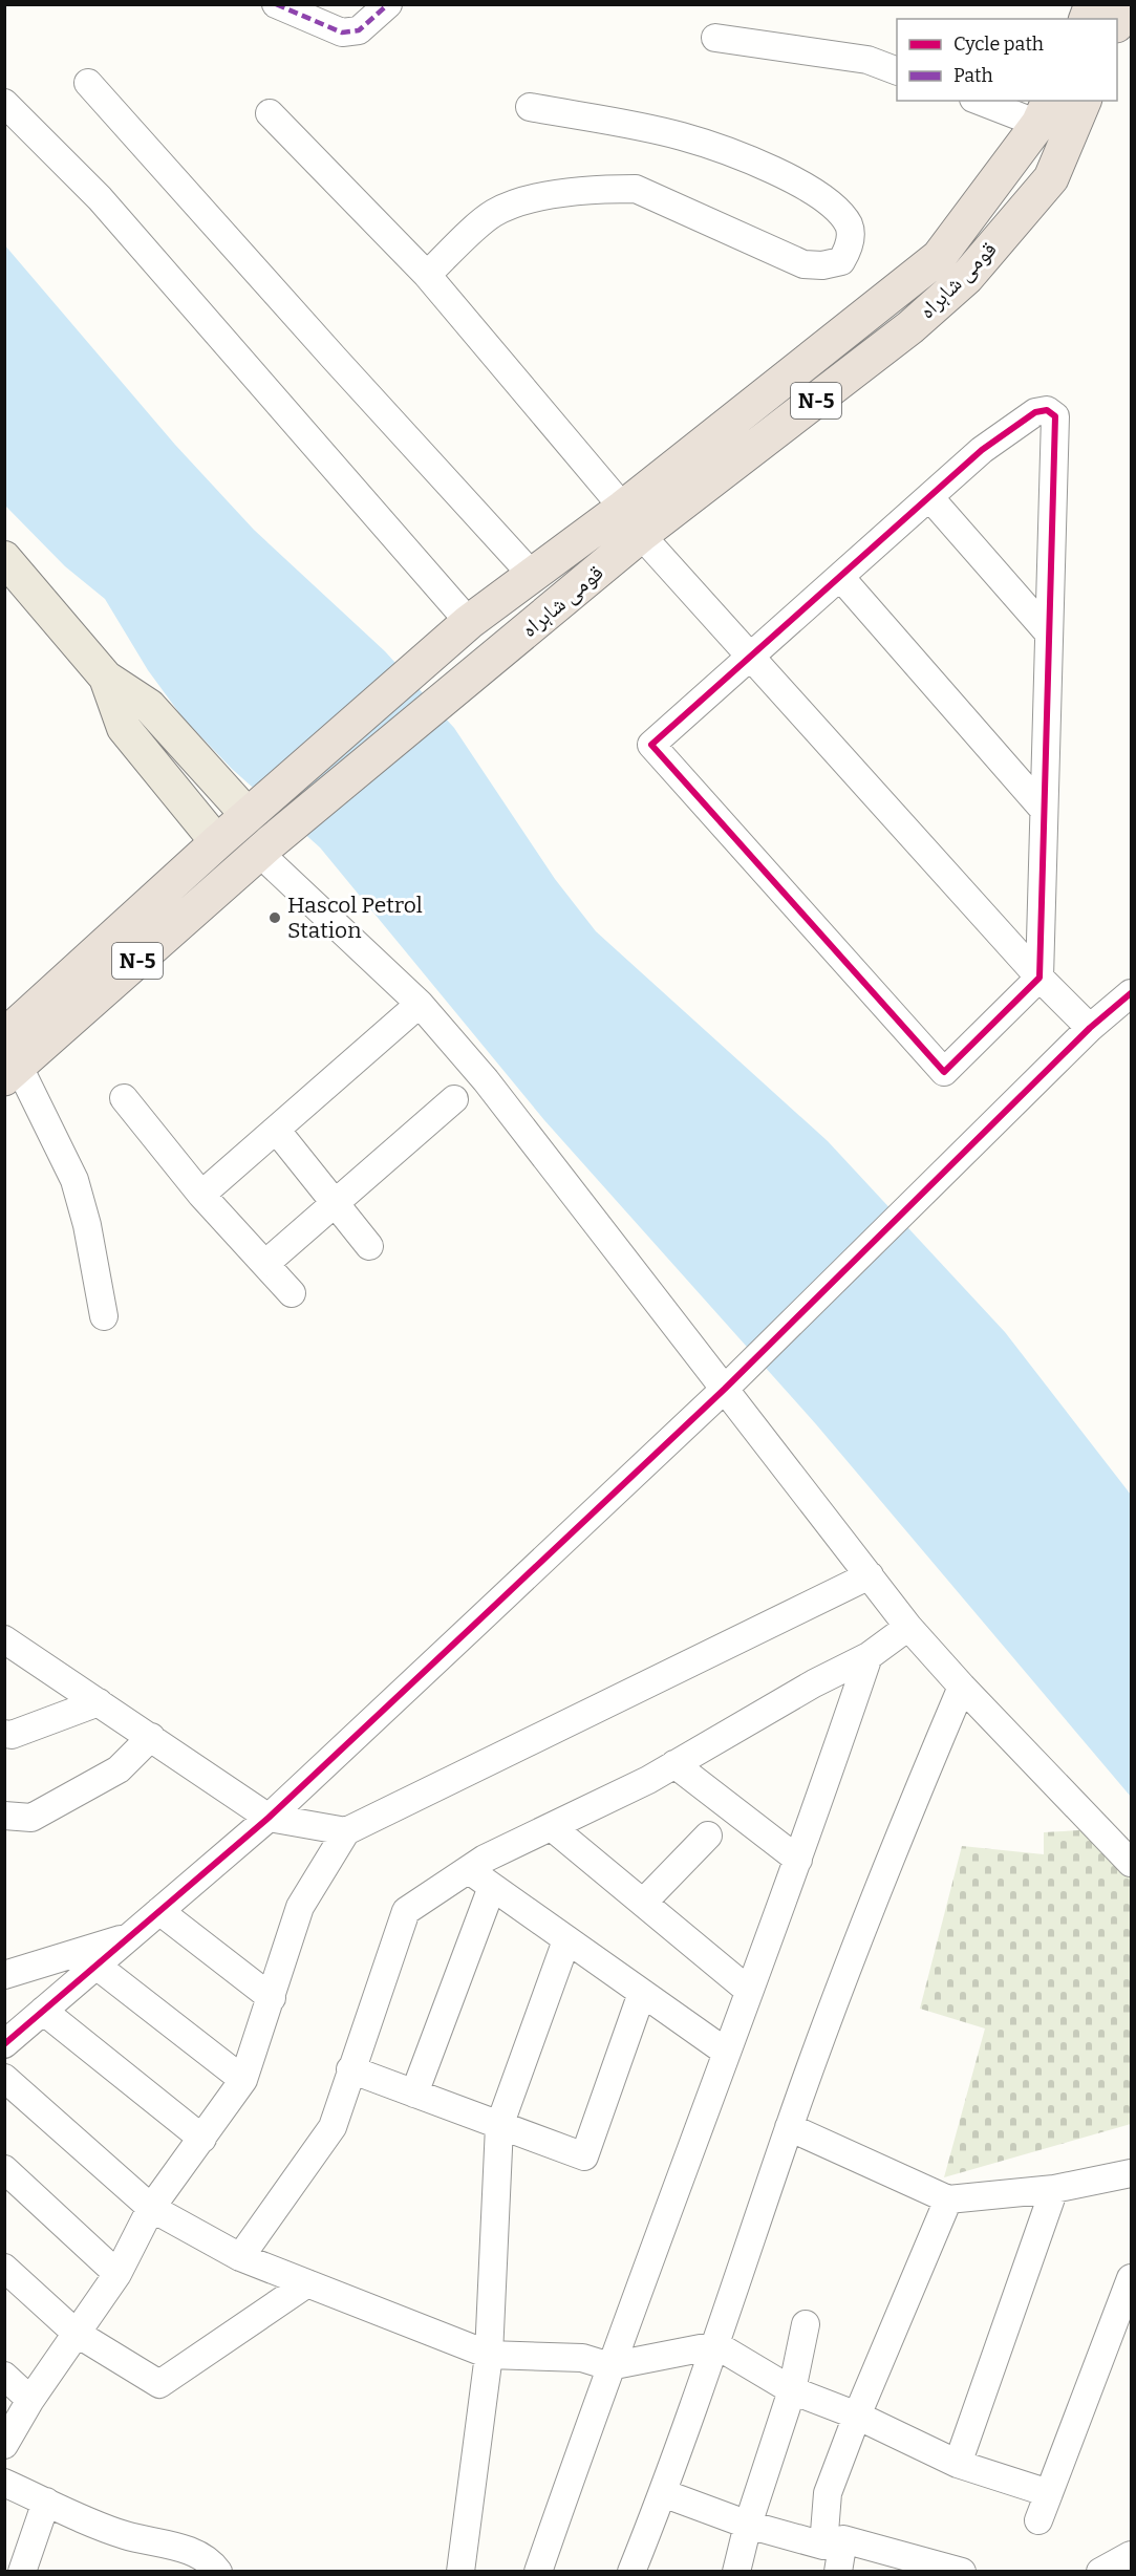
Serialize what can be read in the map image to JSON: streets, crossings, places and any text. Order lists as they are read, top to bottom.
{
  "streets": {
    "highway": ["قومی شاہراہ", "N-5"]
  },
  "places": ["Hascol Petrol Station"],
  "legend": ["Cycle path", "Path"]
}
